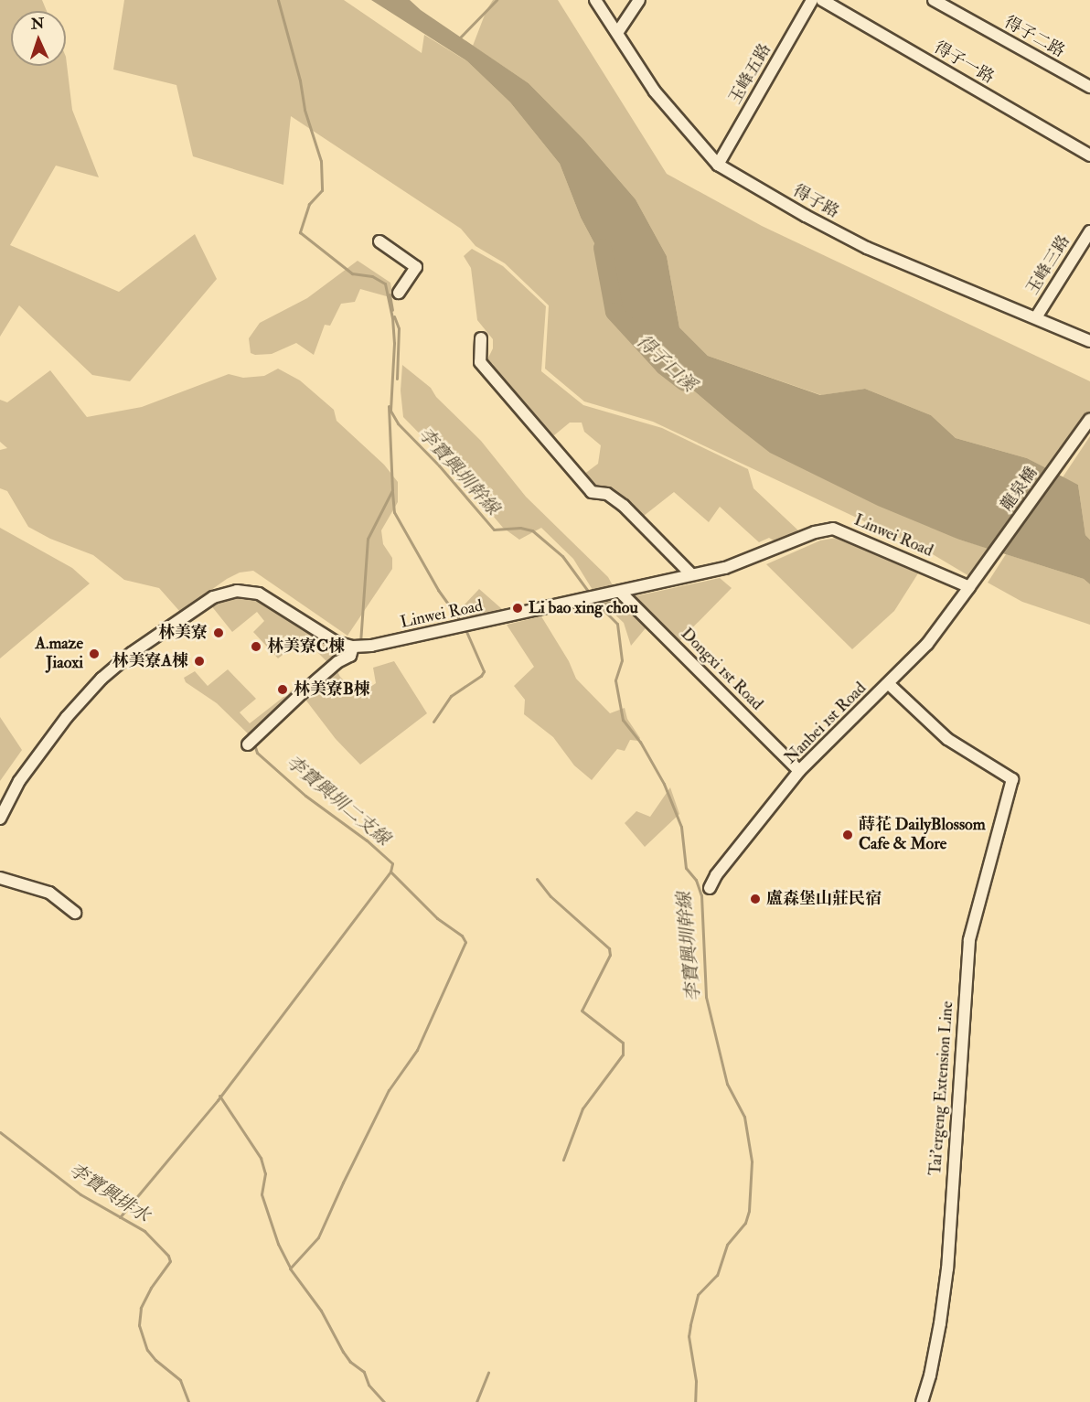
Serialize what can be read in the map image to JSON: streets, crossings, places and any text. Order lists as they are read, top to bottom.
{
  "streets": {
    "street": [
      "得子二路",
      "得子一路",
      "玉峰五路",
      "得子路",
      "玉峰三路",
      "龍泉橋",
      "Linwei Road",
      "Dongxi 1st Road",
      "Nanbei 1st Road",
      "Tai'ergeng Extension Line"
    ]
  },
  "crossings": [
    ["玉峰五路", "得子路"],
    ["得子路", "玉峰三路"],
    ["龍泉橋", "Linwei Road"],
    ["龍泉橋", "Nanbei 1st Road"],
    ["Linwei Road", "Dongxi 1st Road"],
    ["Linwei Road", "Nanbei 1st Road"],
    ["Dongxi 1st Road", "Nanbei 1st Road"],
    ["Nanbei 1st Road", "Tai'ergeng Extension Line"]
  ],
  "water": [
    "得子口溪",
    "李寶興圳幹線",
    "李寶興圳二支線",
    "李寶興排水"
  ],
  "places": [
    "Li bao xing chou",
    "林美寮",
    "林美寮C棟",
    "A.maze Jiaoxi",
    "林美寮A棟",
    "林美寮B棟",
    "蒔花 DailyBlossom Cafe & More",
    "盧森堡山莊民宿"
  ],
  "north": "top"
}
